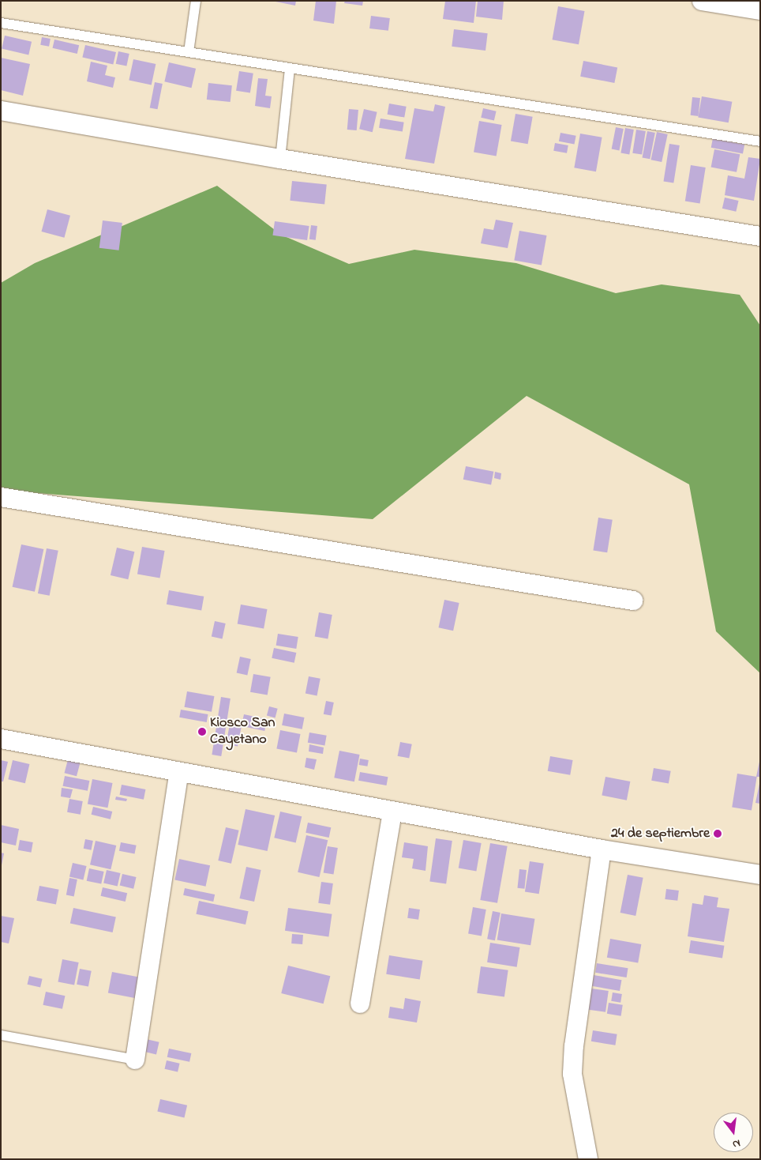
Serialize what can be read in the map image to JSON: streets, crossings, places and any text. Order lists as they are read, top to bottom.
{
  "places": ["Kiosco San Cayetano", "24 de septiembre"],
  "north": "bottom"
}
